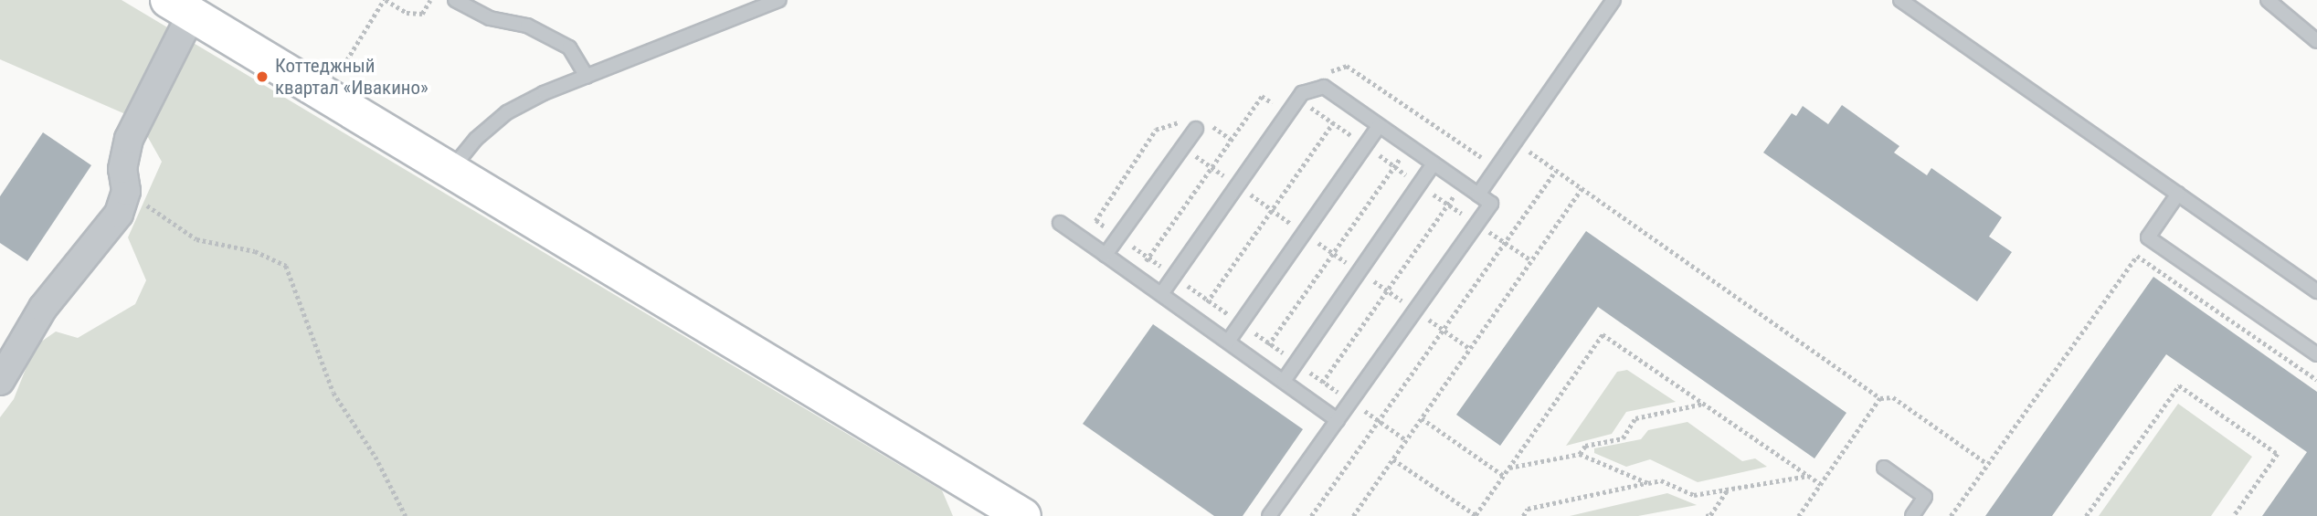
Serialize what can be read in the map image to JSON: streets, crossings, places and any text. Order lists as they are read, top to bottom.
{
  "places": ["Коттеджный квартал «Ивакино»"]
}
